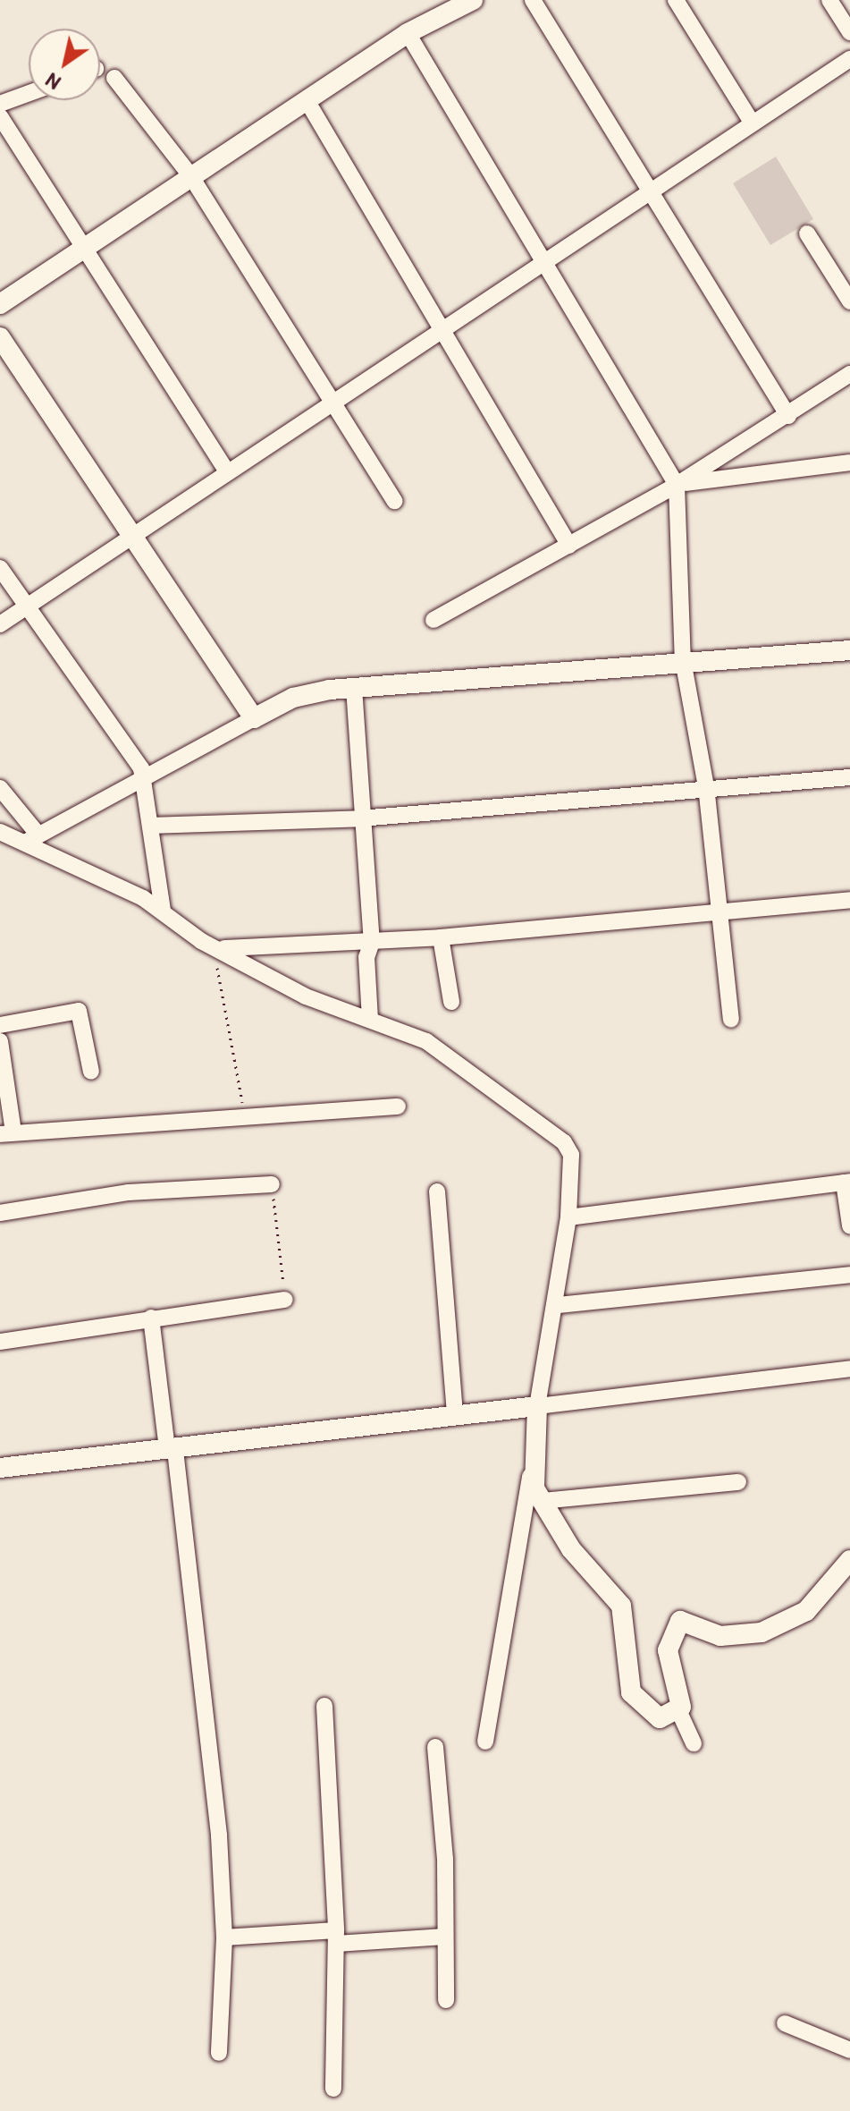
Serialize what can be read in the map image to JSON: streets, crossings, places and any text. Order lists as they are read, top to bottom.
{
  "north": "bottom left"
}
